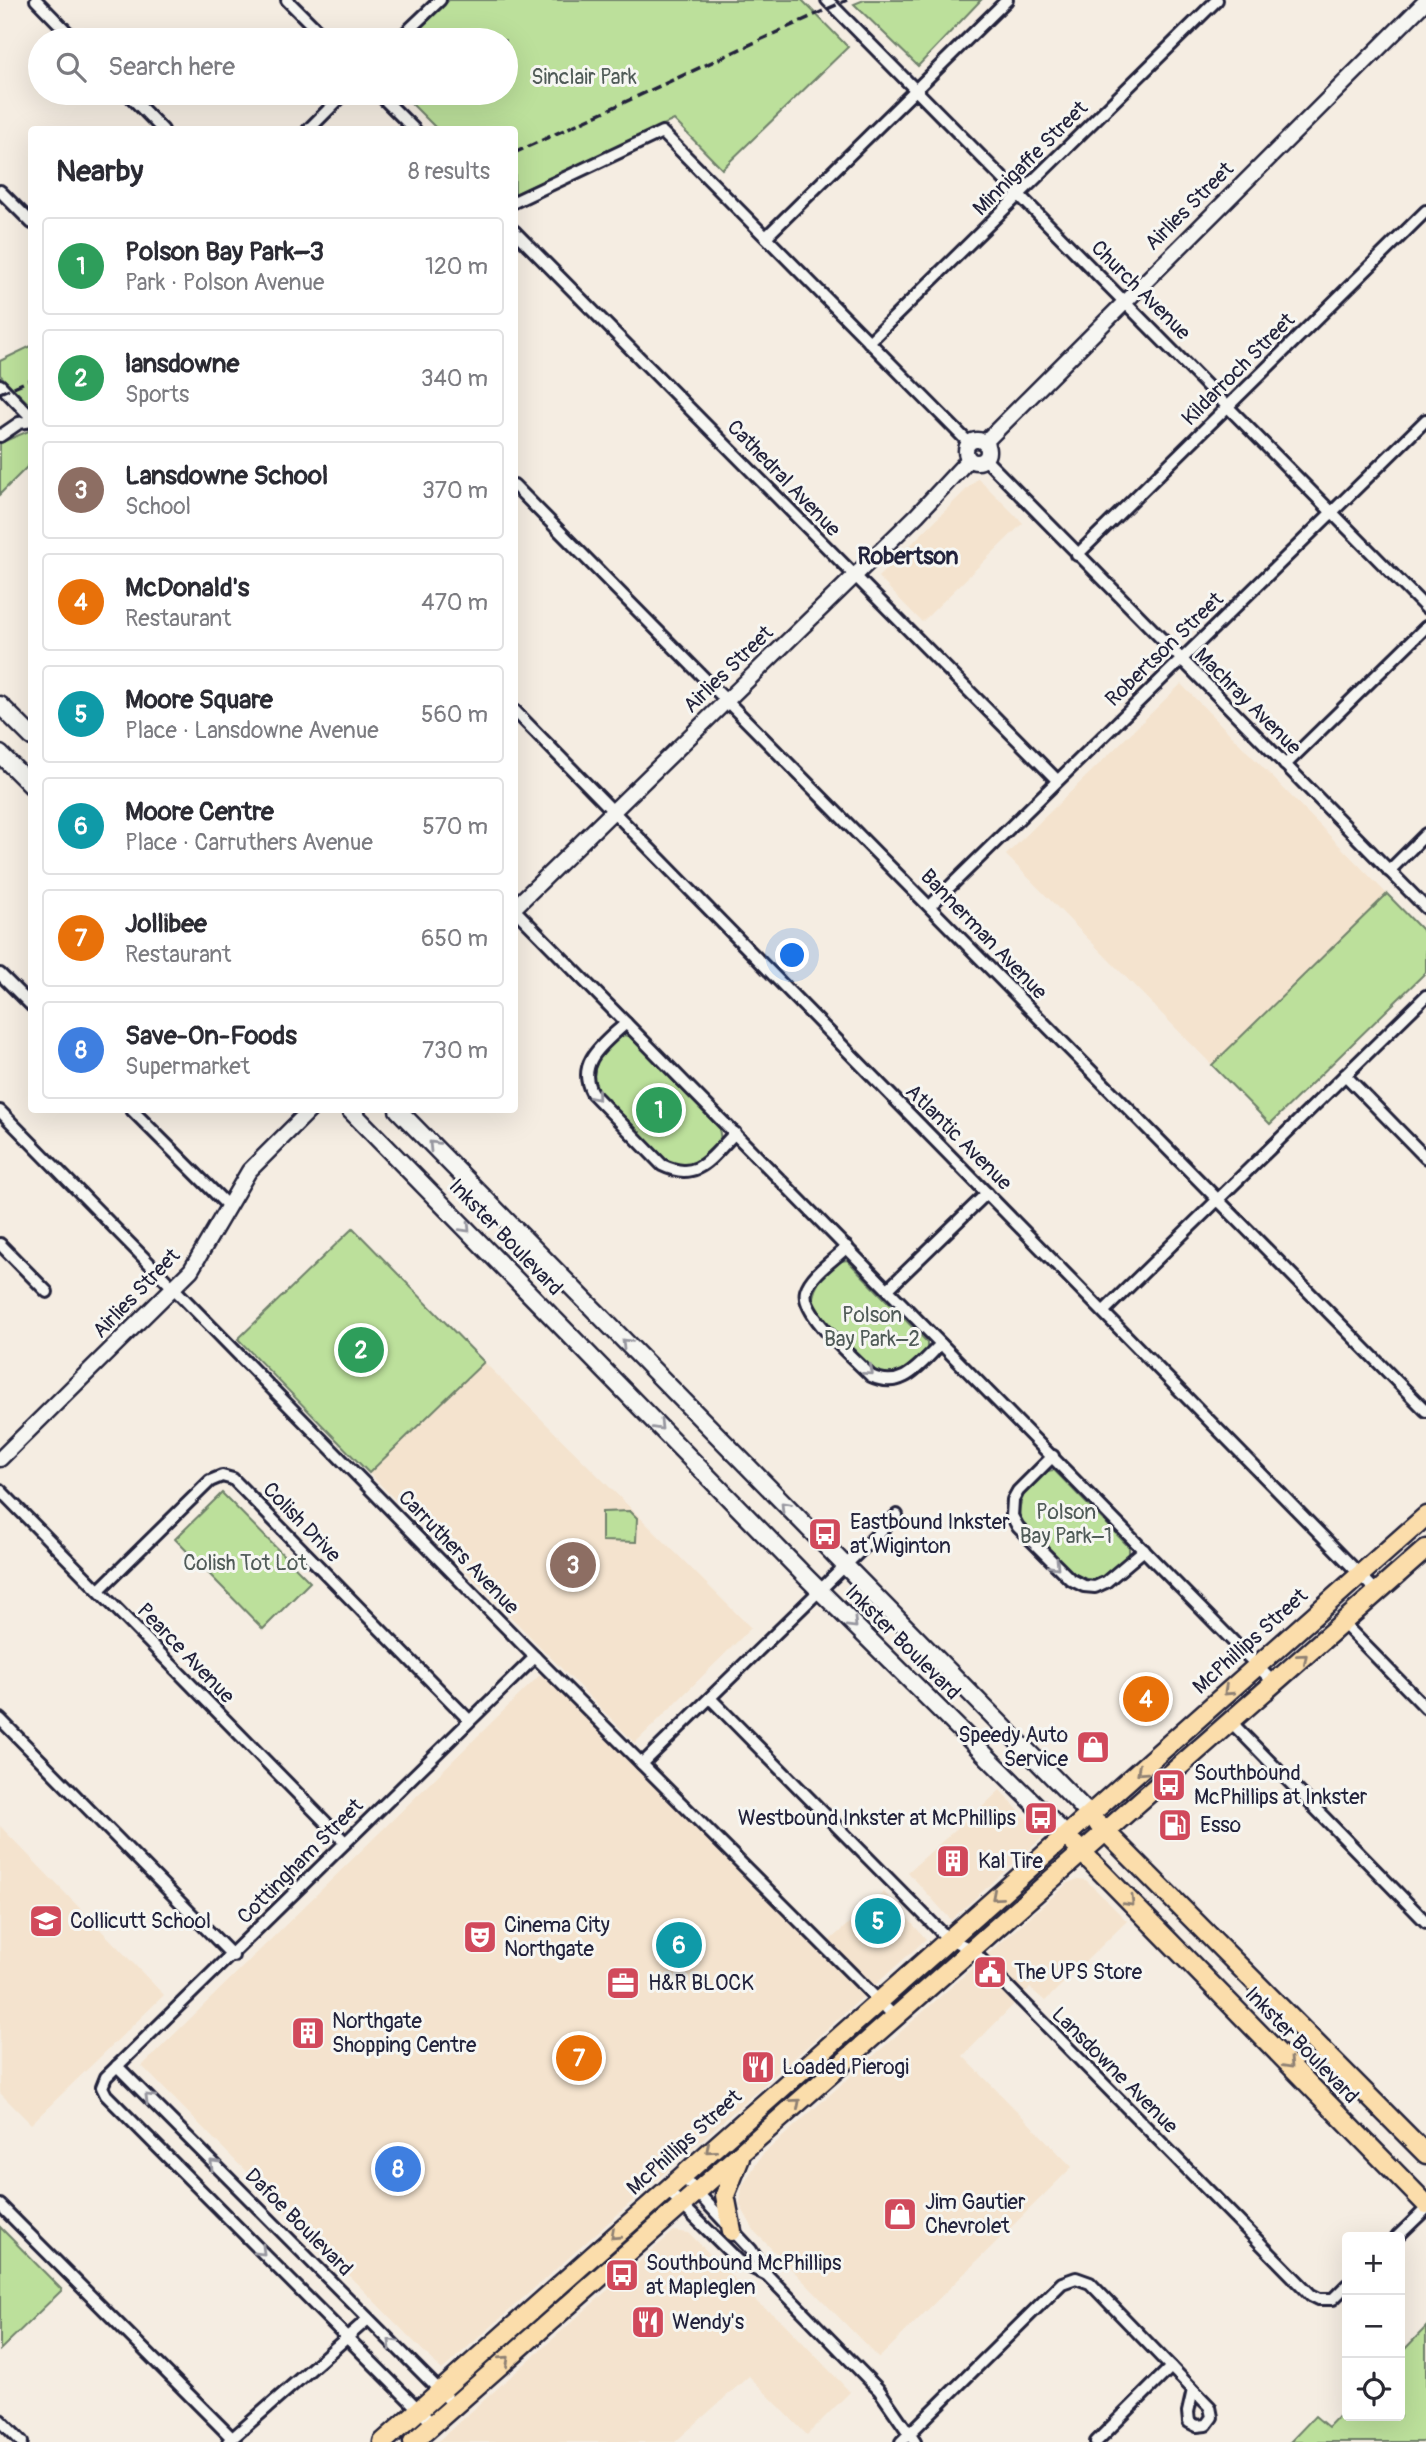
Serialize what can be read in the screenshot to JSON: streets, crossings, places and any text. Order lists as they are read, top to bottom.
{
  "streets": {
    "main road": ["Inkster Boulevard", "McPhillips Street"],
    "street": [
      "Minnigaffe Street",
      "Airlies Street",
      "Church Avenue",
      "Kildarroch Street",
      "Cathedral Avenue",
      "Robertson Street",
      "Machray Avenue",
      "Bannerman Avenue",
      "Atlantic Avenue",
      "Colish Drive",
      "Carruthers Avenue",
      "Pearce Avenue",
      "Cottingham Street",
      "Lansdowne Avenue",
      "Dafoe Boulevard"
    ]
  },
  "crossings": [
    ["Minnigaffe Street", "Church Avenue"],
    ["Airlies Street", "Church Avenue"],
    ["Airlies Street", "Cathedral Avenue"],
    ["Airlies Street", "Machray Avenue"],
    ["Airlies Street", "Bannerman Avenue"],
    ["Airlies Street", "Atlantic Avenue"],
    ["Airlies Street", "Carruthers Avenue"],
    ["Church Avenue", "Kildarroch Street"],
    ["Church Avenue", "Robertson Street"],
    ["Kildarroch Street", "Machray Avenue"],
    ["Cathedral Avenue", "Robertson Street"],
    ["Robertson Street", "Machray Avenue"],
    ["Robertson Street", "Bannerman Avenue"],
    ["Atlantic Avenue", "McPhillips Street"],
    ["Inkster Boulevard", "McPhillips Street"],
    ["Colish Drive", "Pearce Avenue"],
    ["Colish Drive", "Cottingham Street"],
    ["Carruthers Avenue", "McPhillips Street"],
    ["Carruthers Avenue", "Cottingham Street"],
    ["McPhillips Street", "Lansdowne Avenue"],
    ["McPhillips Street", "Dafoe Boulevard"],
    ["Pearce Avenue", "Cottingham Street"],
    ["Cottingham Street", "Dafoe Boulevard"]
  ],
  "one_way": ["Cottingham Street", "Dafoe Boulevard"],
  "districts": ["Robertson"],
  "parks": [
    "Sinclair Park",
    "Polson Bay Park–2",
    "Polson Bay Park–1",
    "Colish Tot Lot"
  ],
  "places": {
    "bus stop": [
      "Eastbound Inkster at Wiginton",
      "Southbound McPhillips at Inkster",
      "Westbound Inkster at McPhillips",
      "Southbound McPhillips at Mapleglen"
    ],
    "shop": ["Speedy Auto Service", "Jim Gautier Chevrolet"],
    "fuel station": ["Esso"],
    "building": ["Kal Tire", "Northgate Shopping Centre"],
    "school or university": ["Collicutt School"],
    "theatre": ["Cinema City Northgate"],
    "public building": ["The UPS Store"],
    "office": ["H&R BLOCK"],
    "restaurant": ["Loaded Pierogi", "Wendy's"]
  },
  "page": {
    "search": "Search here",
    "heading": ["Nearby", "8 results"],
    "list": [
      {
        "mark": "1",
        "name": "Polson Bay Park–3",
        "note": "Park · Polson Avenue",
        "value": "120 m"
      },
      {
        "mark": "2",
        "name": "lansdowne",
        "note": "Sports",
        "value": "340 m"
      },
      {
        "mark": "3",
        "name": "Lansdowne School",
        "note": "School",
        "value": "370 m"
      },
      {
        "mark": "4",
        "name": "McDonald's",
        "note": "Restaurant",
        "value": "470 m"
      },
      {
        "mark": "5",
        "name": "Moore Square",
        "note": "Place · Lansdowne Avenue",
        "value": "560 m"
      },
      {
        "mark": "6",
        "name": "Moore Centre",
        "note": "Place · Carruthers Avenue",
        "value": "570 m"
      },
      {
        "mark": "7",
        "name": "Jollibee",
        "note": "Restaurant",
        "value": "650 m"
      },
      {
        "mark": "8",
        "name": "Save-On-Foods",
        "note": "Supermarket",
        "value": "730 m"
      }
    ],
    "pins": [
      "1",
      "2",
      "3",
      "4",
      "5",
      "6",
      "7",
      "8"
    ],
    "map_buttons": ["+", "−"]
  }
}
